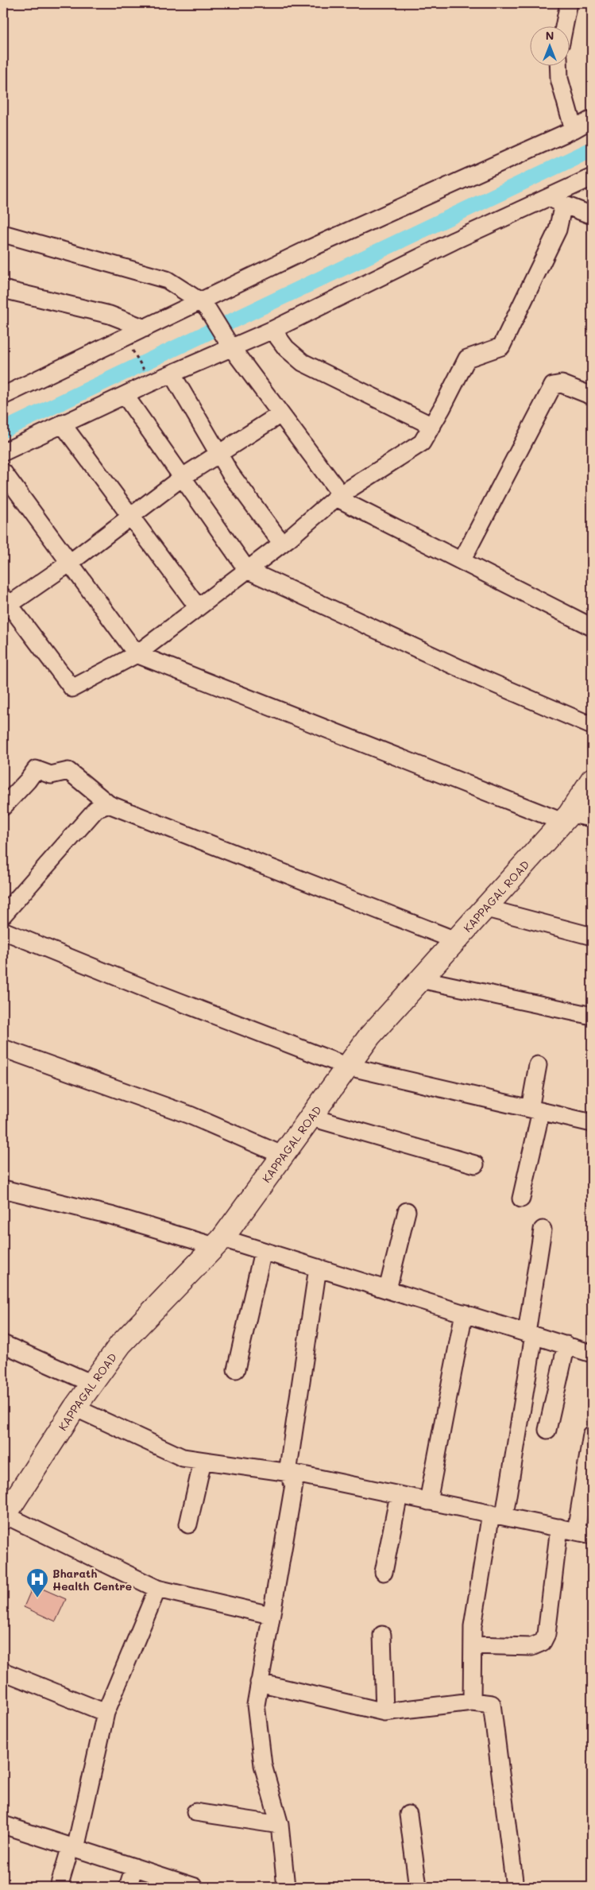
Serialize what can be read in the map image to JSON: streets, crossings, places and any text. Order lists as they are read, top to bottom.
{
  "streets": {
    "main road": ["KAPPAGAL ROAD"]
  },
  "places": {
    "hospital": ["Bharath Health Centre"]
  },
  "north": "top"
}
